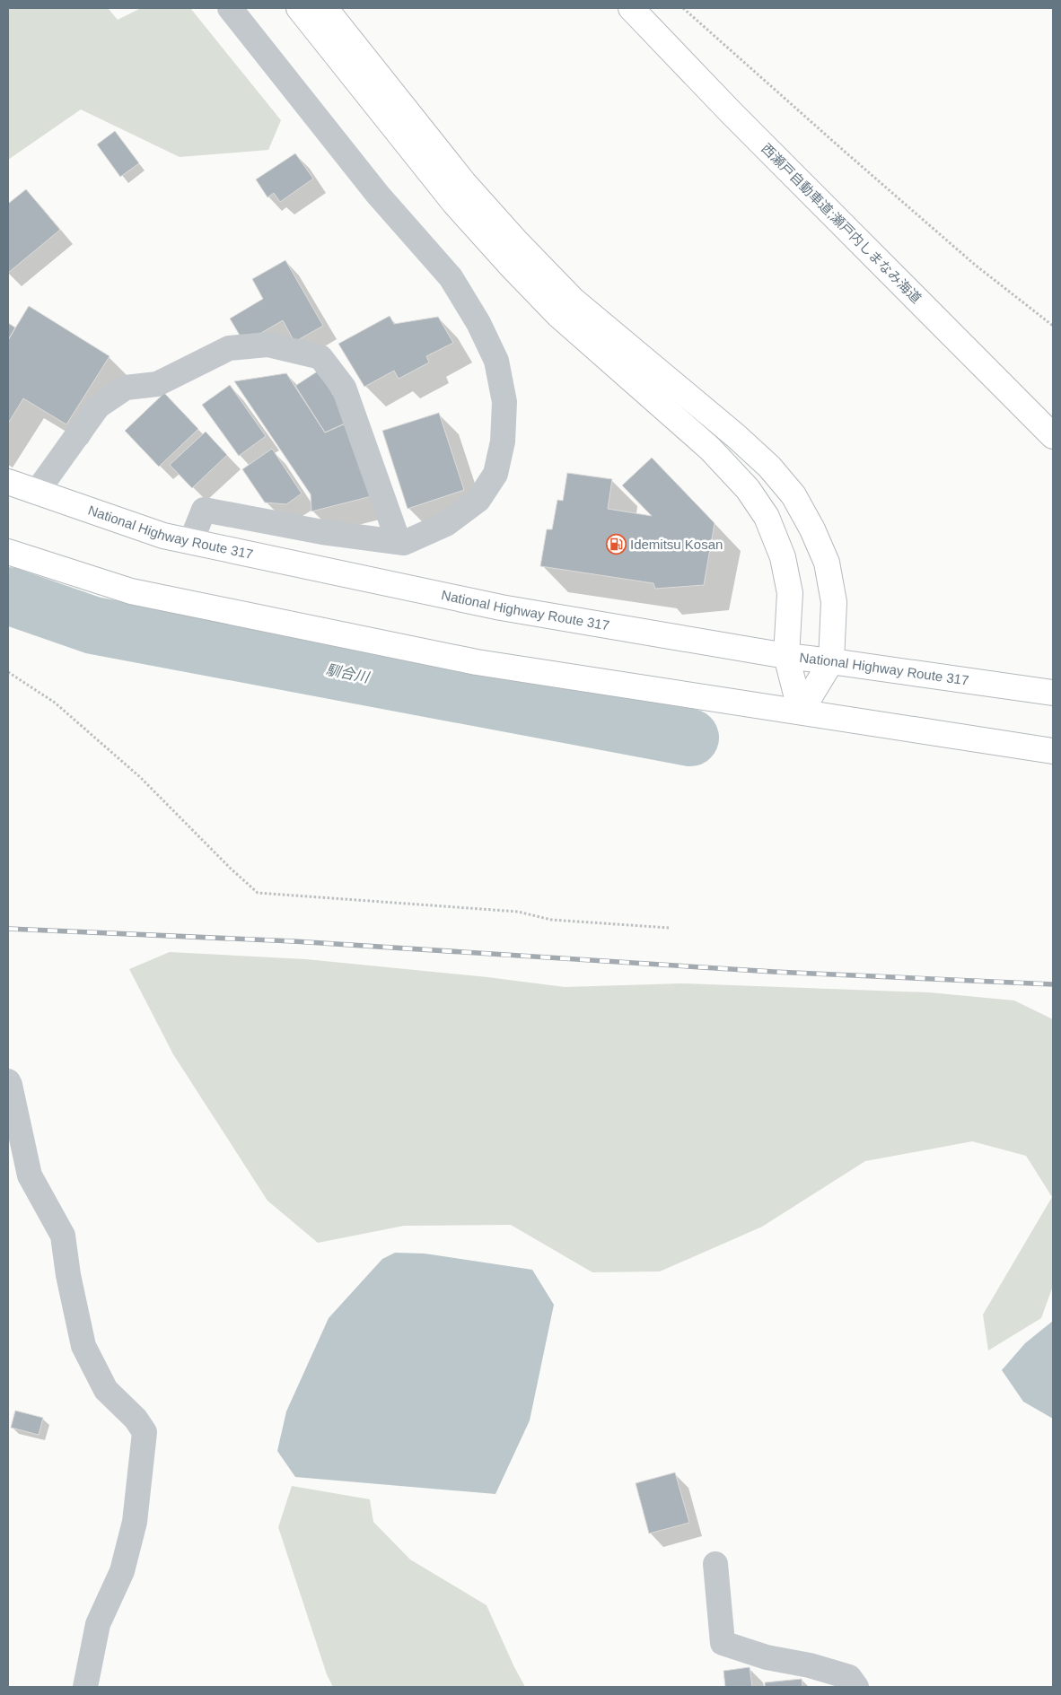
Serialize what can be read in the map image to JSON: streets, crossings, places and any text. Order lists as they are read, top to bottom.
{
  "streets": {
    "highway": ["西瀬戸自動車道;瀬戸内しまなみ海道", "National Highway Route 317"]
  },
  "water": ["馴合川"],
  "places": {
    "fuel station": ["Idemitsu Kosan"]
  }
}
